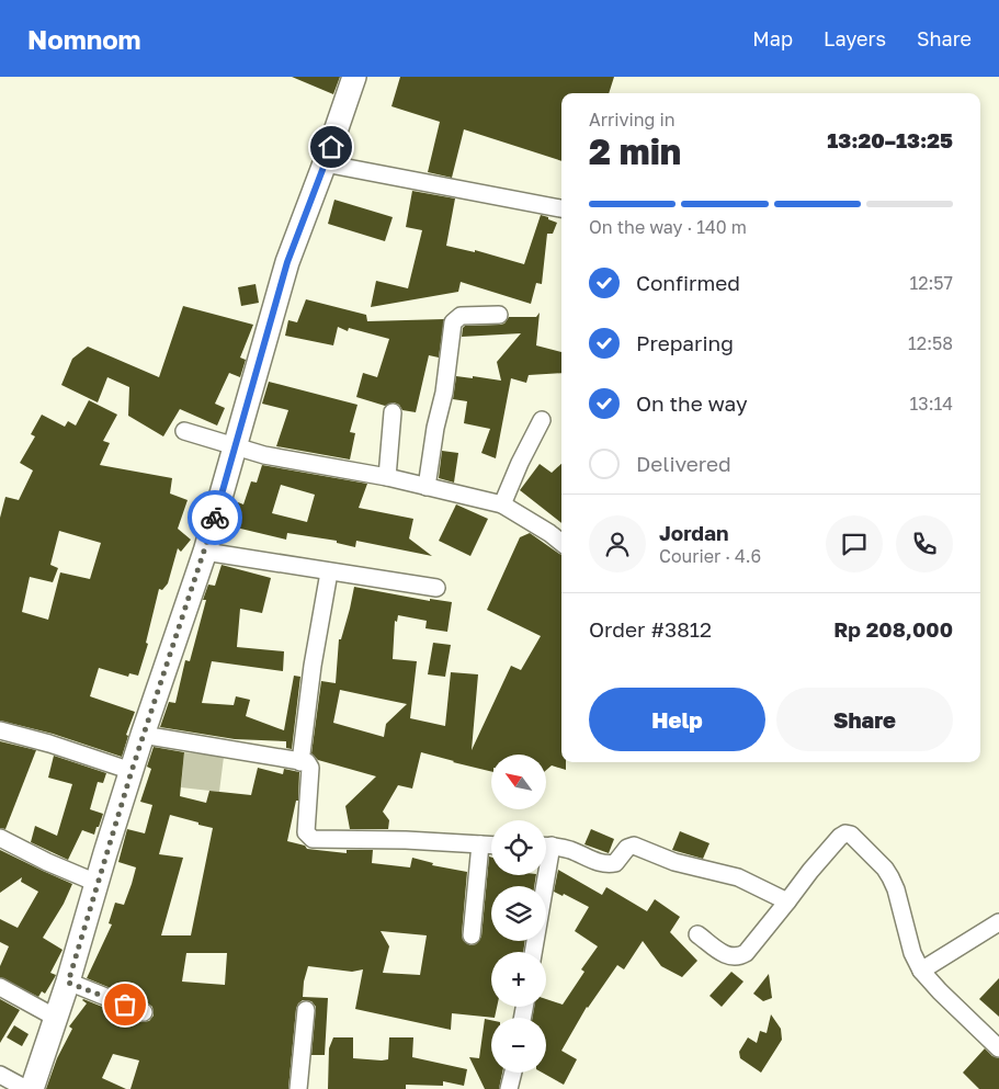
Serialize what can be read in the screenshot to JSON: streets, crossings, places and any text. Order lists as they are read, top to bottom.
{
  "north": "top left",
  "page": {
    "header": "Nomnom",
    "nav": ["Map", "Layers", "Share"],
    "heading": ["2 min", "Arriving in", "13:20–13:25"],
    "panel": [
      "Jordan",
      "Courier · 4.6",
      "Order #3812",
      "Rp 208,000"
    ],
    "bar": "On the way · 140 m",
    "list": [
      ["Confirmed", "12:57"],
      ["Preparing", "12:58"],
      ["On the way", "13:14"],
      "Delivered"
    ],
    "buttons": ["Help", "Share"],
    "map_buttons": ["+", "−"]
  }
}
